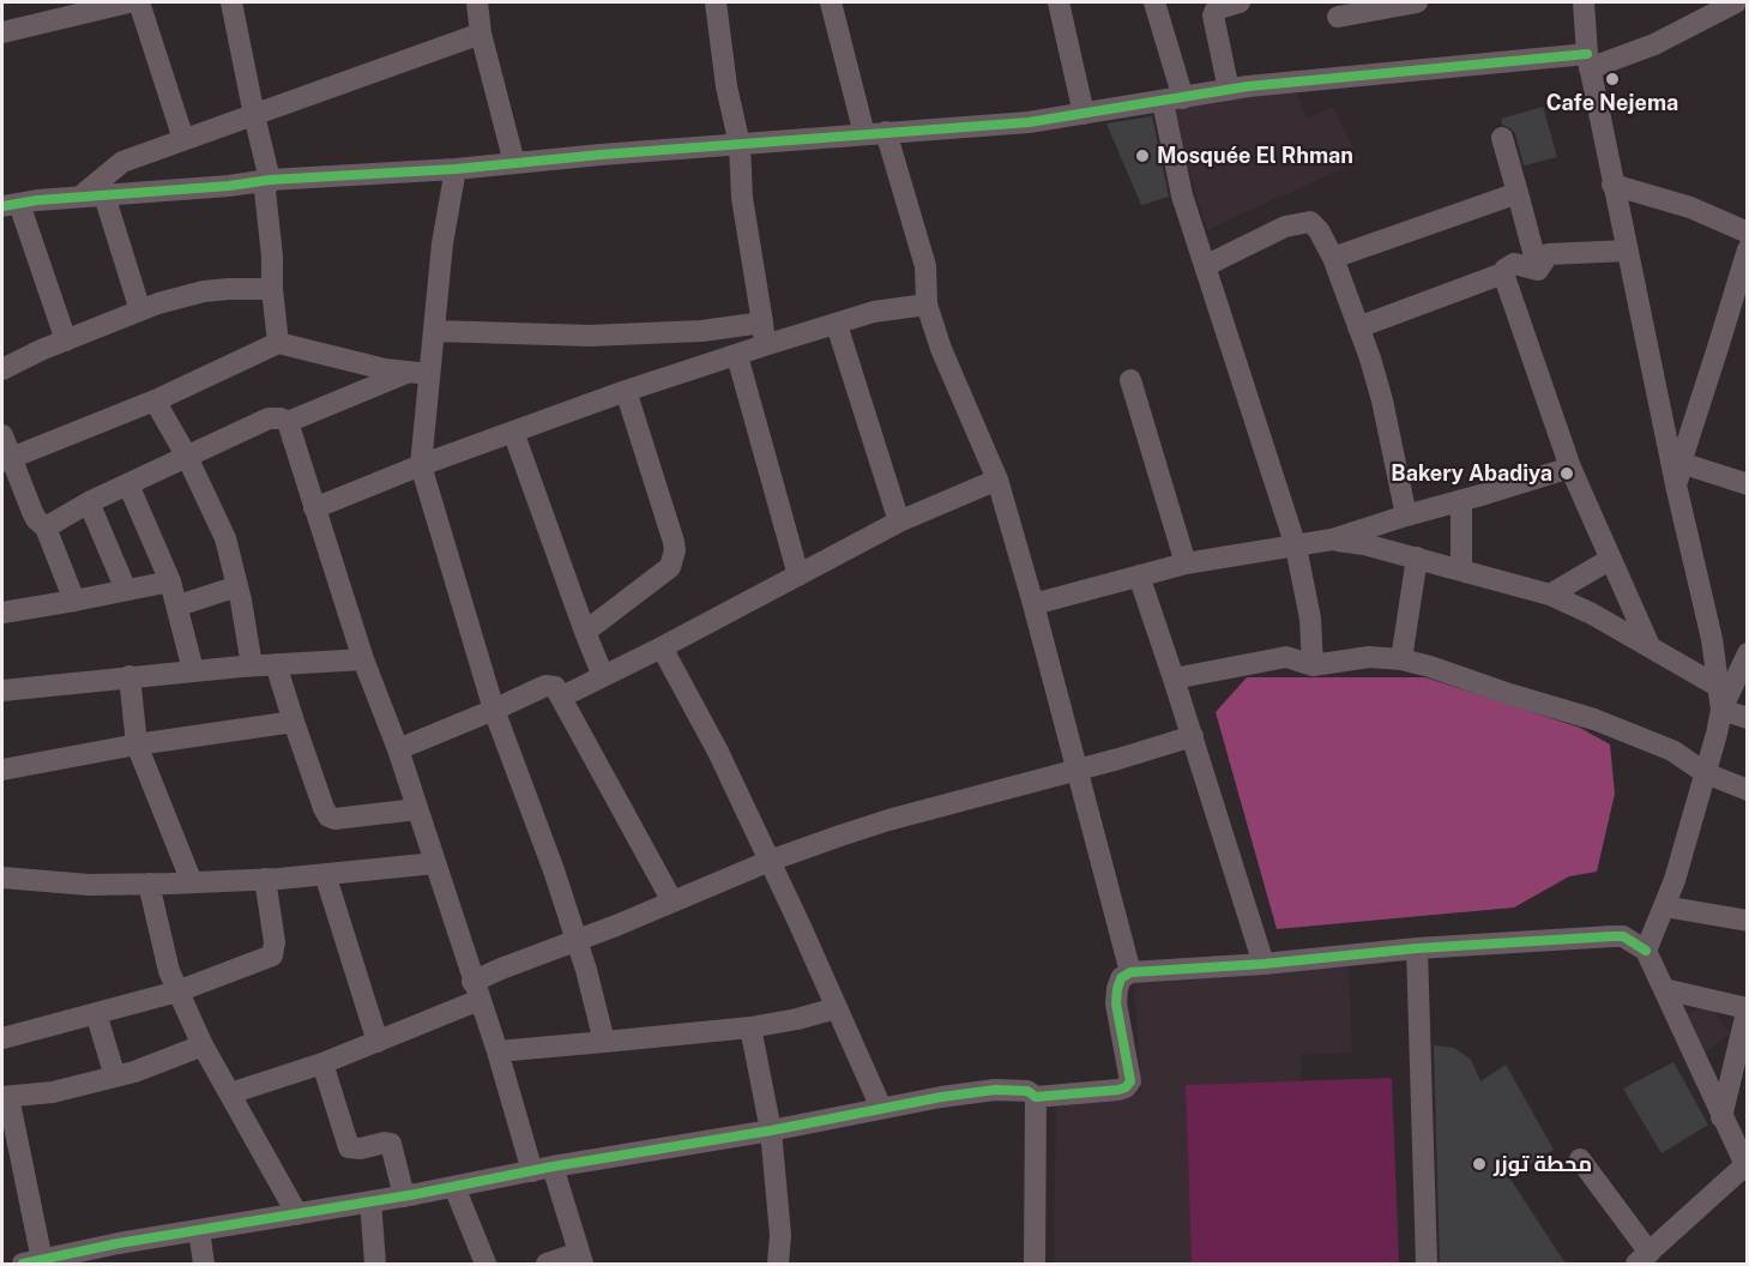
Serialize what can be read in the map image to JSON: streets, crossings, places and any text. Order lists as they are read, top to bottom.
{
  "places": [
    "Cafe Nejema",
    "Mosquée El Rhman",
    "Bakery Abadiya",
    "محطة توزر"
  ]
}
